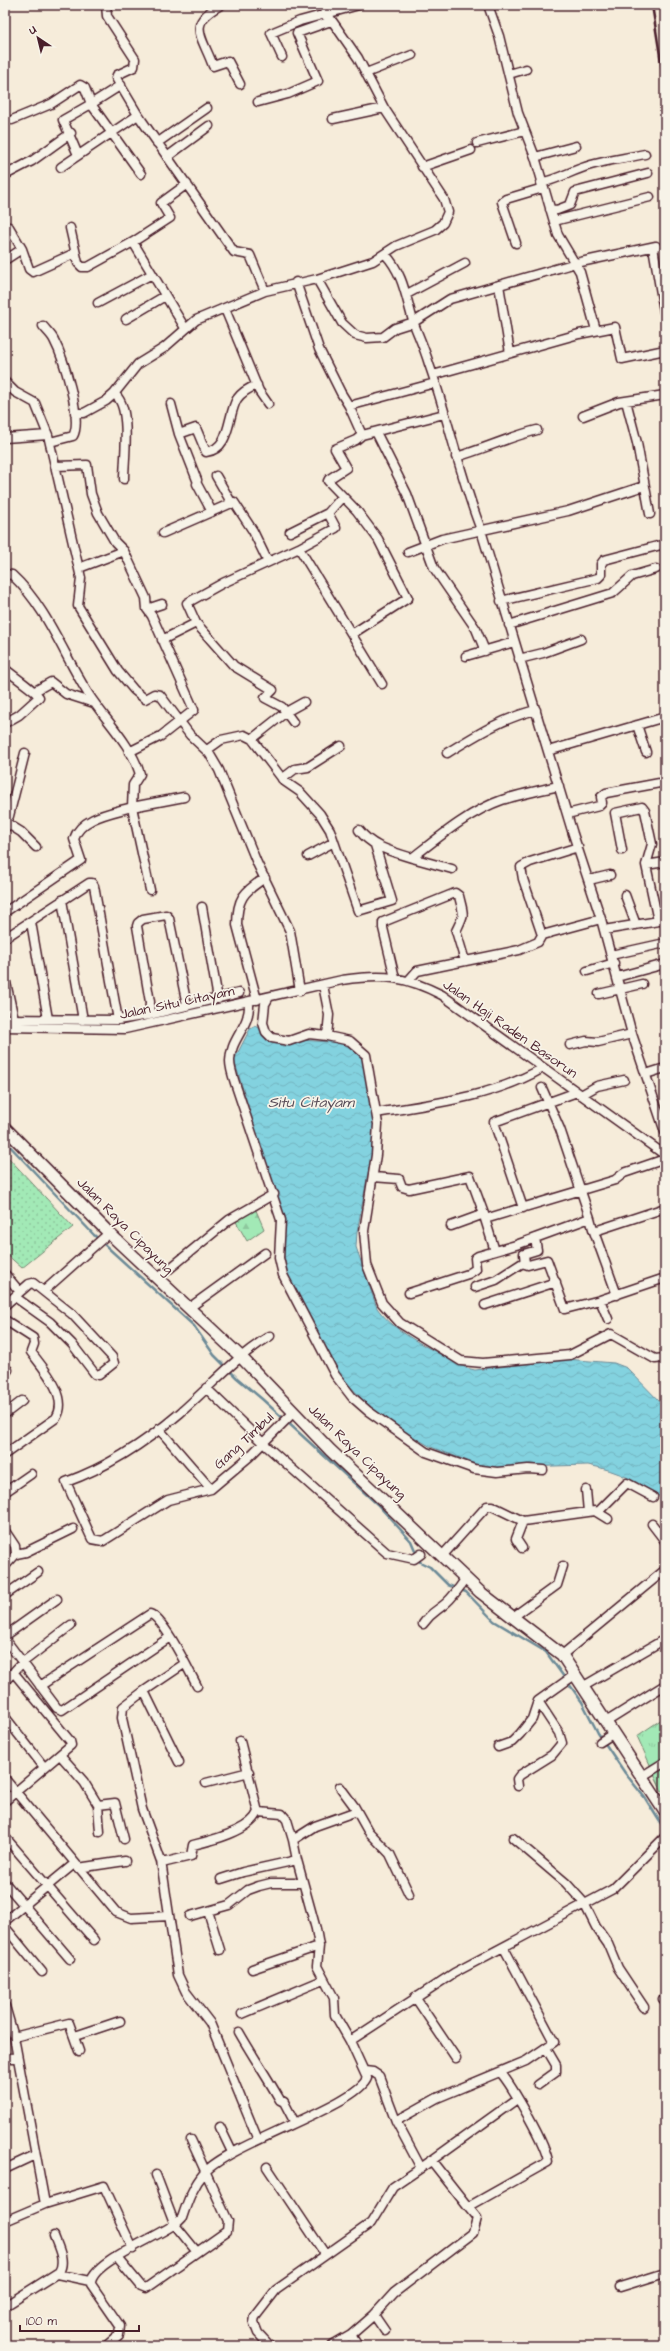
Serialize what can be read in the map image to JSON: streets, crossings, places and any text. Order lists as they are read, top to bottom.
{
  "streets": {
    "main road": ["Jalan Raya Cipayung"],
    "street": ["Jalan Situ Citayam", "Jalan Haji Raden Basorun", "Gang Timbul"]
  },
  "crossings": [
    ["Jalan Situ Citayam", "Jalan Haji Raden Basorun"],
    ["Jalan Raya Cipayung", "Gang Timbul"]
  ],
  "water": ["Situ Citayam"],
  "scale_bar": "100 m",
  "north": "top left"
}
